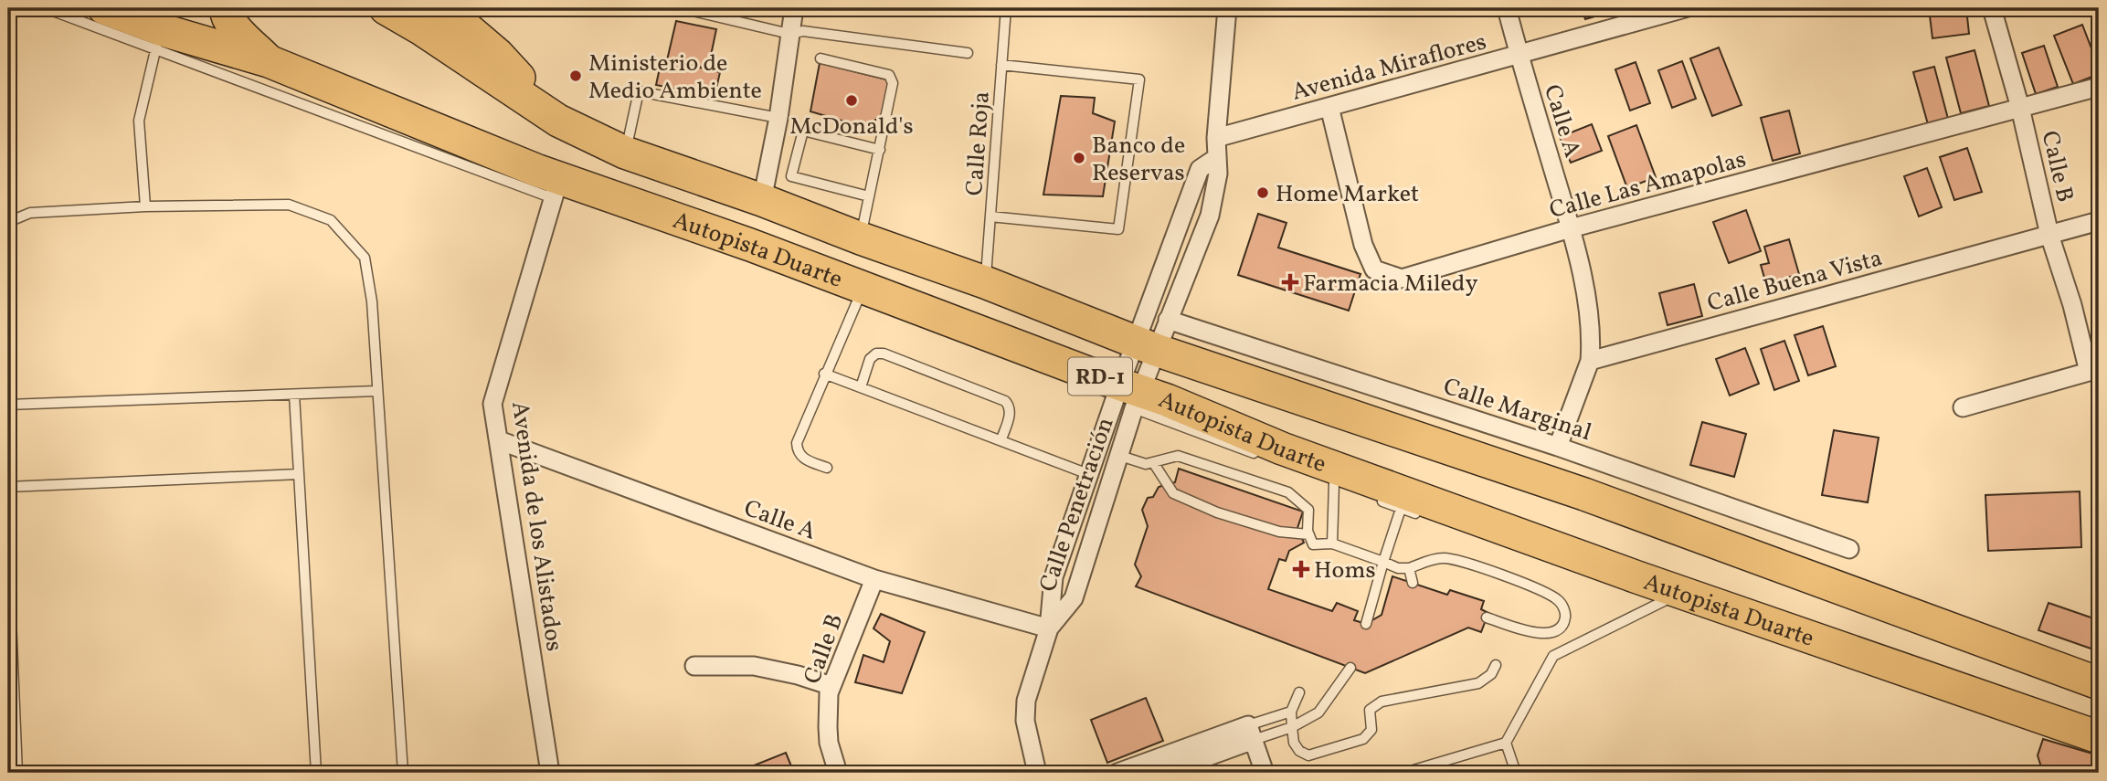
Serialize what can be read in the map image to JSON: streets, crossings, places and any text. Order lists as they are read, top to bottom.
{
  "streets": {
    "highway": ["Autopista Duarte", "RD-1"],
    "street": [
      "Avenida Miraflores",
      "Calle A",
      "Calle B",
      "Calle Las Amapolas",
      "Calle Buena Vista",
      "Calle Marginal",
      "Calle Penetración",
      "Avenida de los Alistados"
    ],
    "lane": ["Calle Roja"]
  },
  "crossings": [
    ["Avenida Miraflores", "Calle A"],
    ["Avenida Miraflores", "Calle Las Amapolas"],
    ["Calle A", "Calle B"],
    ["Calle A", "Calle Las Amapolas"],
    ["Calle A", "Calle Buena Vista"],
    ["Calle A", "Calle Penetración"],
    ["Calle A", "Avenida de los Alistados"],
    ["Calle Roja", "Autopista Duarte"],
    ["Calle B", "Calle Las Amapolas"],
    ["Calle B", "Calle Buena Vista"],
    ["Autopista Duarte", "Calle Penetración"],
    ["Autopista Duarte", "Avenida de los Alistados"]
  ],
  "places": {
    "other": [
      "Ministerio de Medio Ambiente",
      "McDonald's",
      "Banco de Reservas",
      "Home Market"
    ],
    "health": ["Farmacia Miledy", "Homs"]
  }
}
